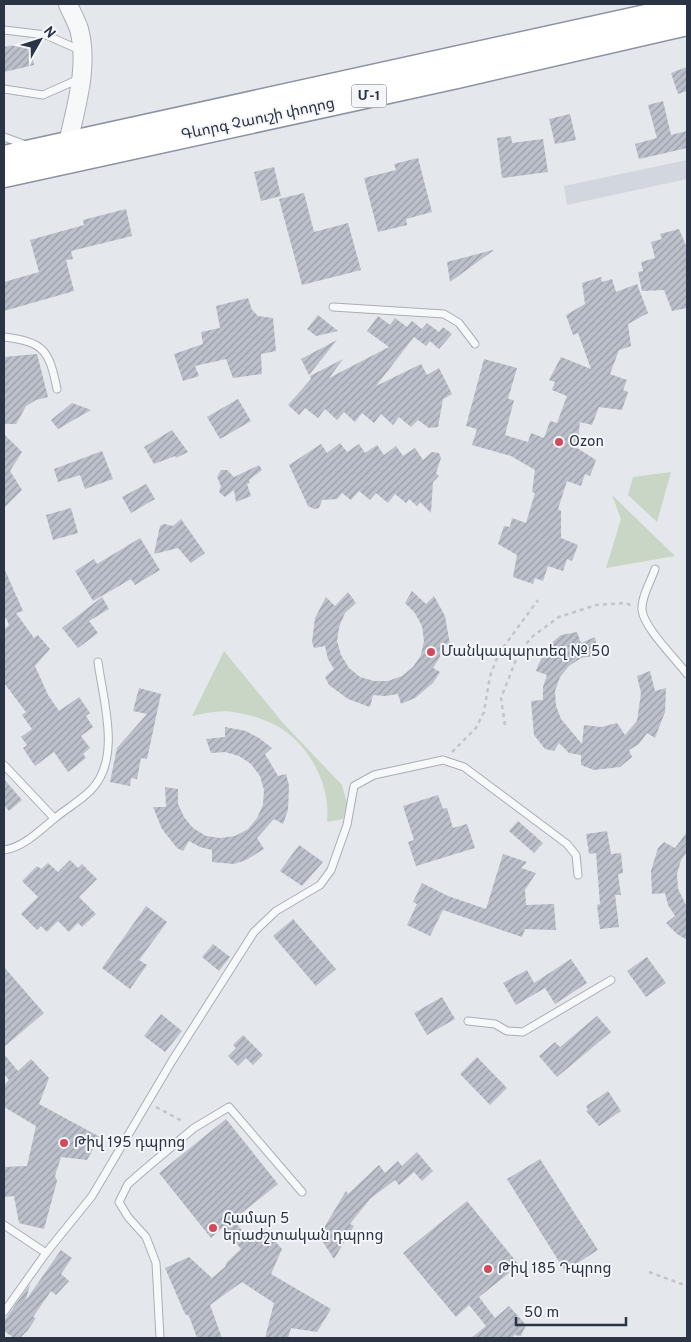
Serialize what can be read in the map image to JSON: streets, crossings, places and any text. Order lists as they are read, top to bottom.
{
  "streets": {
    "highway": ["Մ-1", "Գևորգ Չաուշի փողոց"]
  },
  "places": [
    "Ozon",
    "Մանկապարտեզ № 50",
    "Թիվ 195 դպրոց",
    "Համար 5 երաժշտական դպրոց",
    "Թիվ 185 Դպրոց"
  ],
  "scale_bar": "50 m",
  "north": "top right"
}
